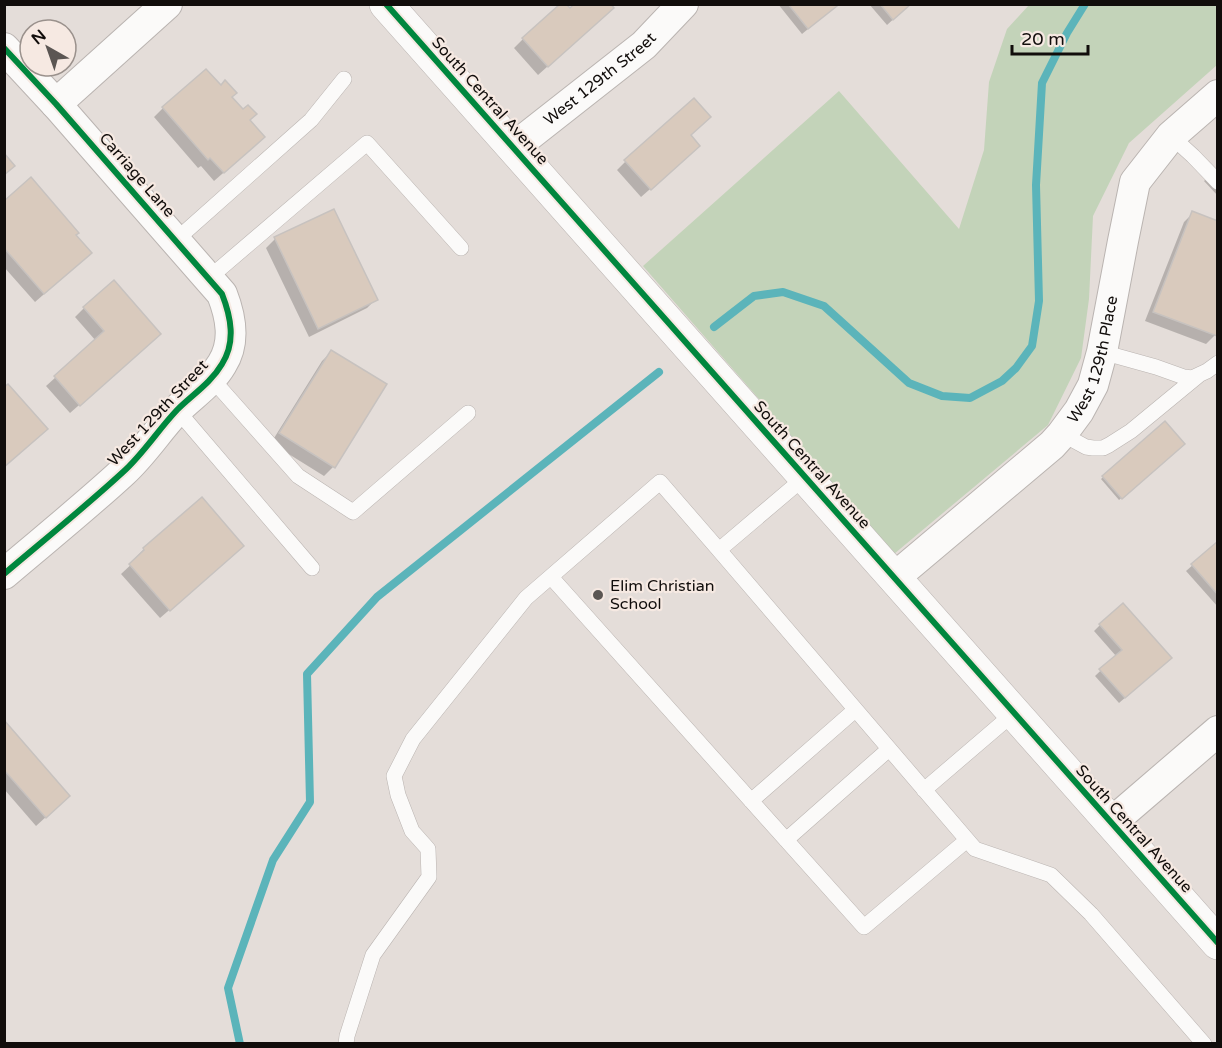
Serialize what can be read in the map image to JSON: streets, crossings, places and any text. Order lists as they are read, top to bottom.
{
  "streets": {
    "street": [
      "West 129th Street",
      "South Central Avenue",
      "Carriage Lane",
      "West 129th Place"
    ]
  },
  "crossings": [
    ["West 129th Street", "South Central Avenue"],
    ["West 129th Street", "Carriage Lane"],
    ["South Central Avenue", "West 129th Place"]
  ],
  "places": ["Elim Christian School"],
  "scale_bar": "20 m",
  "north": "top left"
}
